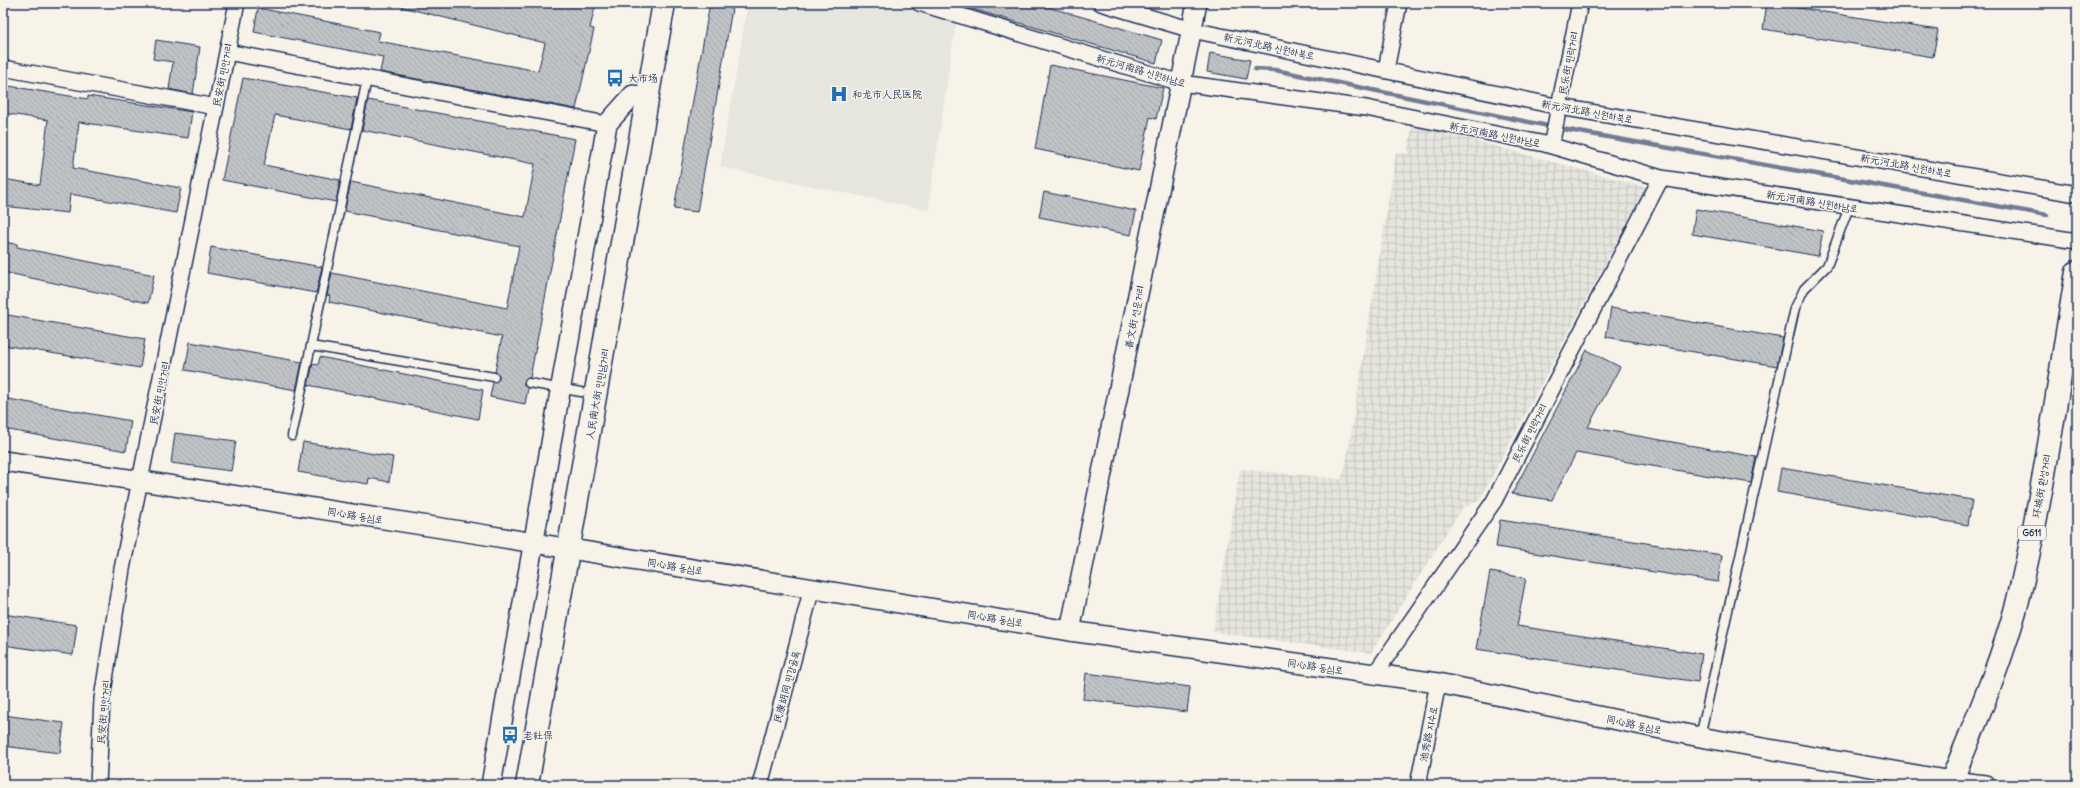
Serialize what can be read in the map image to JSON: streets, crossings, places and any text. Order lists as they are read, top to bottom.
{
  "streets": {
    "main road": ["人民南大街 인민남거리", "环城街 환성거리", "G611"],
    "street": [
      "新元河北路 신원하북로",
      "民乐街 민락거리",
      "新元河南路 신원하남로",
      "民安街 민안거리",
      "善文街 선문거리",
      "同心路 동심로",
      "民康胡同 민강골목",
      "池秀路 지수로"
    ]
  },
  "crossings": [
    ["新元河北路 신원하북로", "民乐街 민락거리"],
    ["新元河北路 신원하북로", "善文街 선문거리"],
    ["民乐街 민락거리", "新元河南路 신원하남로"],
    ["民乐街 민락거리", "同心路 동심로"],
    ["新元河南路 신원하남로", "善文街 선문거리"],
    ["民安街 민안거리", "同心路 동심로"],
    ["善文街 선문거리", "同心路 동심로"],
    ["人民南大街 인민남거리", "同心路 동심로"],
    ["环城街 환성거리", "同心路 동심로"],
    ["同心路 동심로", "民康胡同 민강골목"],
    ["同心路 동심로", "池秀路 지수로"]
  ],
  "places": {
    "bus stop": ["大市场", "老社保"],
    "hospital": ["和龙市人民医院"]
  }
}
